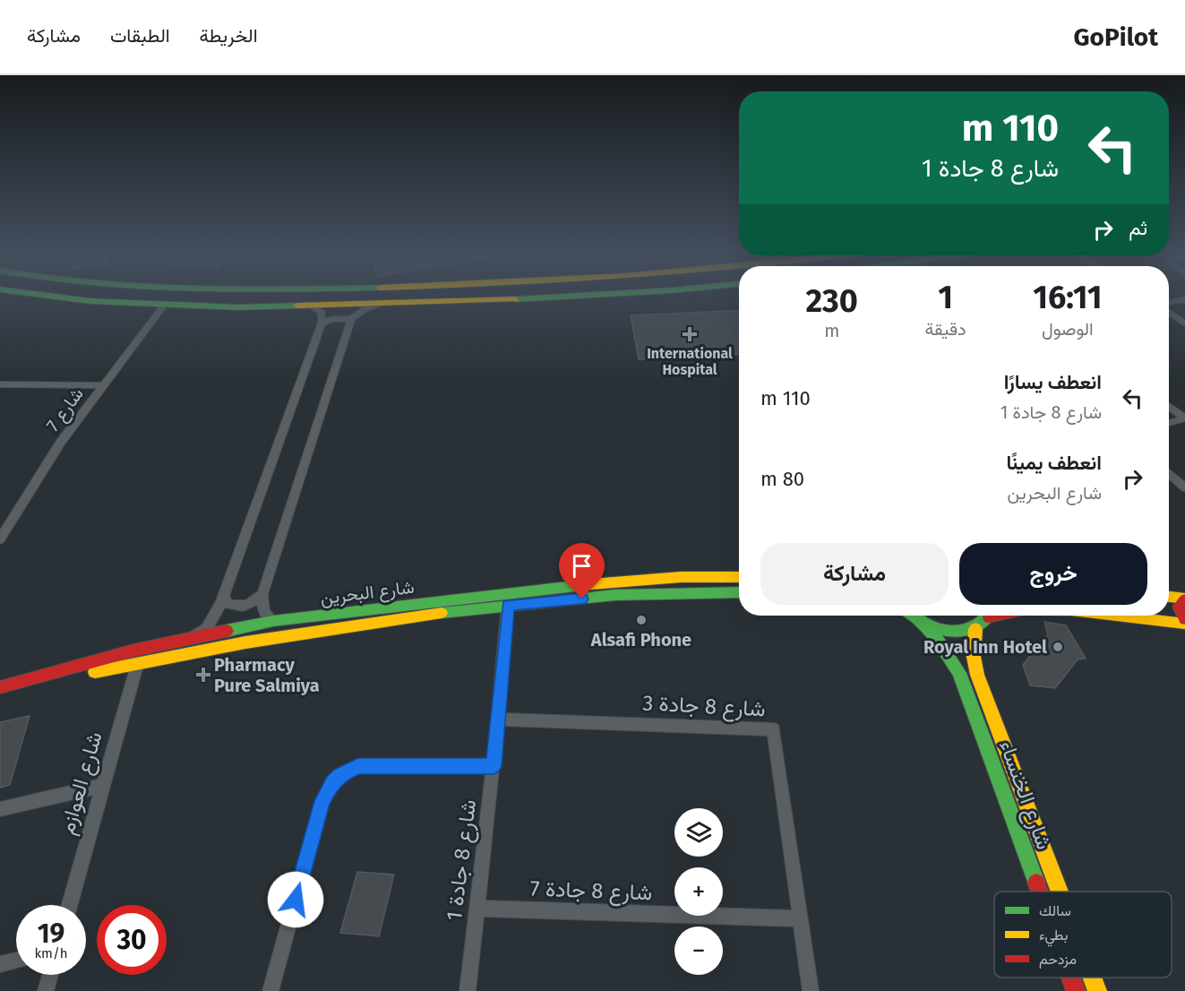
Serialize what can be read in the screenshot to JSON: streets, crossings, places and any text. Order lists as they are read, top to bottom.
{
  "streets": {
    "main road": ["شارع البحرين", "شارع الخنساء"],
    "street": [
      "شارع 7",
      "شارع 8 جادة 3",
      "شارع العوازم",
      "شارع 8 جادة 1",
      "شارع 8 جادة 7"
    ]
  },
  "crossings": [
    ["شارع البحرين", "شارع العوازم"],
    ["شارع البحرين", "شارع 8 جادة 1"],
    ["شارع 8 جادة 3", "شارع 8 جادة 1"],
    ["شارع 8 جادة 3", "شارع 8 جادة 7"],
    ["شارع 8 جادة 1", "شارع 8 جادة 7"]
  ],
  "places": {
    "health": ["International Hospital", "Pharmacy Pure Salmiya"],
    "other": ["Alsafi Phone", "Royal Inn Hotel"]
  },
  "legend": ["سالك", "بطيء", "مزدحم"],
  "page": {
    "header": "GoPilot",
    "nav": ["الخريطة", "الطبقات", "مشاركة"],
    "turn": ["110 m", "شارع 8 جادة 1"],
    "then": "ثم",
    "eta": [
      "16:11",
      "الوصول",
      "1",
      "دقيقة",
      "230",
      "m"
    ],
    "list": [
      {
        "name": "انعطف يسارًا",
        "note": "شارع 8 جادة 1",
        "value": "110 m"
      },
      {
        "name": "انعطف يمينًا",
        "note": "شارع البحرين",
        "value": "80 m"
      }
    ],
    "buttons": ["خروج", "مشاركة"],
    "map_buttons": ["+", "−"],
    "speed": "19 km/h",
    "limit": "30"
  }
}
